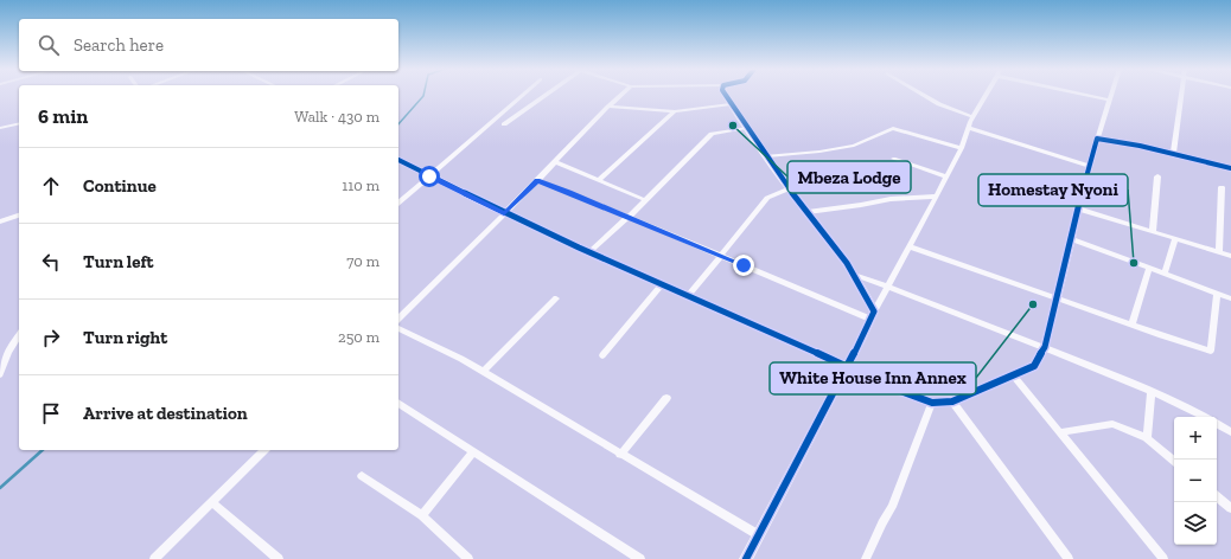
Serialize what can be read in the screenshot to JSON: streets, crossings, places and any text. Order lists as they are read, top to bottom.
{
  "places": ["Mbeza Lodge", "Homestay Nyoni", "White House Inn Annex"],
  "page": {
    "search": "Search here",
    "heading": ["6 min", "Walk · 430 m"],
    "list": [
      ["Continue", "110 m"],
      ["Turn left", "70 m"],
      ["Turn right", "250 m"],
      "Arrive at destination"
    ],
    "map_buttons": ["+", "−"]
  }
}
